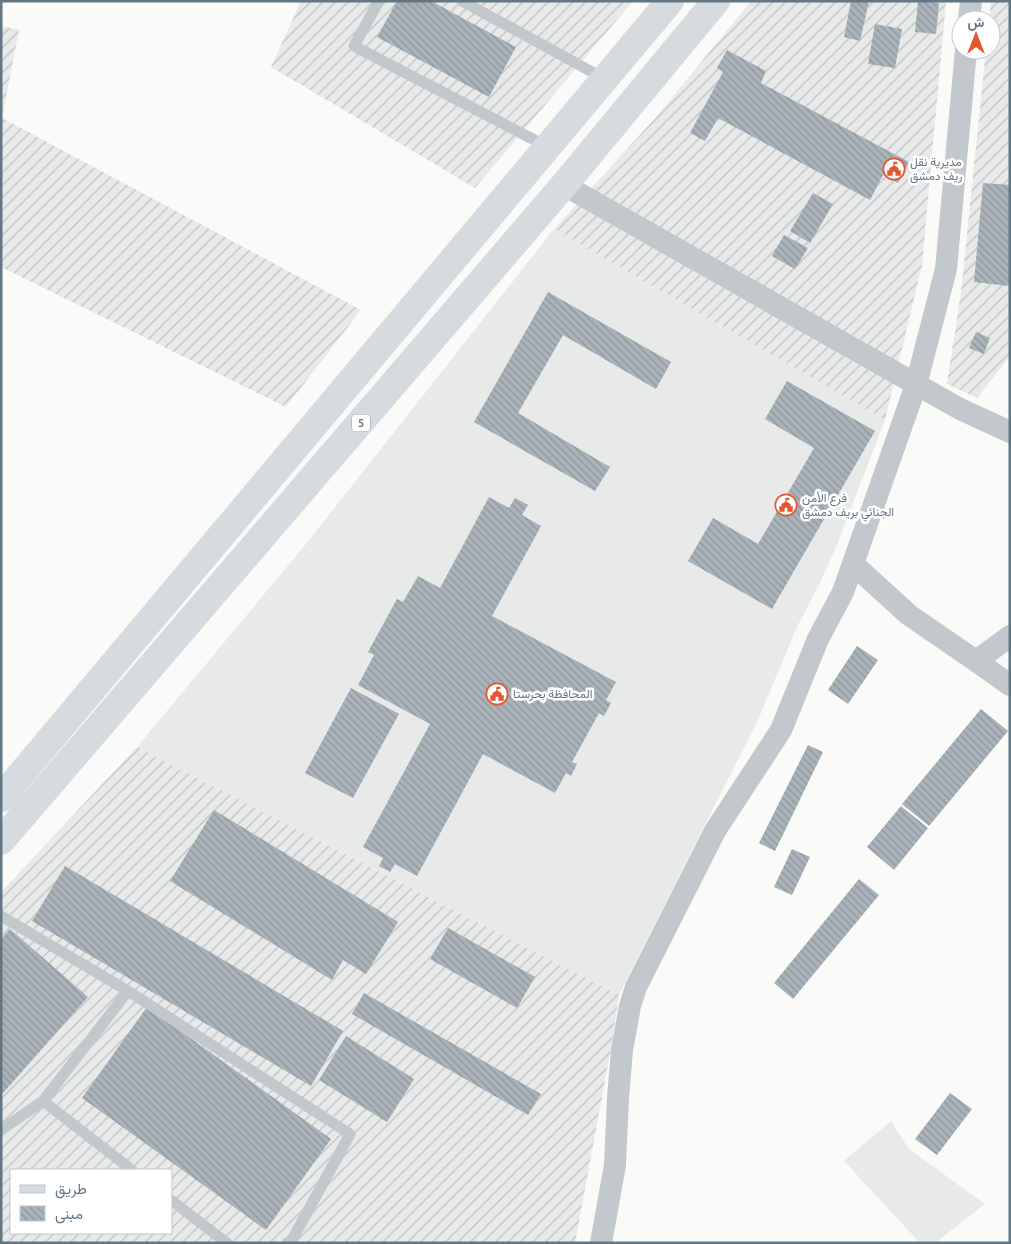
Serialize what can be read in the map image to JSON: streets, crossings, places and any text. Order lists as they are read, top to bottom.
{
  "streets": {
    "main road": ["5"]
  },
  "places": {
    "public building": ["مديرية نقل ريف دمشق", "فرع الأمن الجنائي بريف دمشق", "المحافظة بحرستا"]
  },
  "legend": ["طريق", "مبنى"],
  "north": "top"
}
